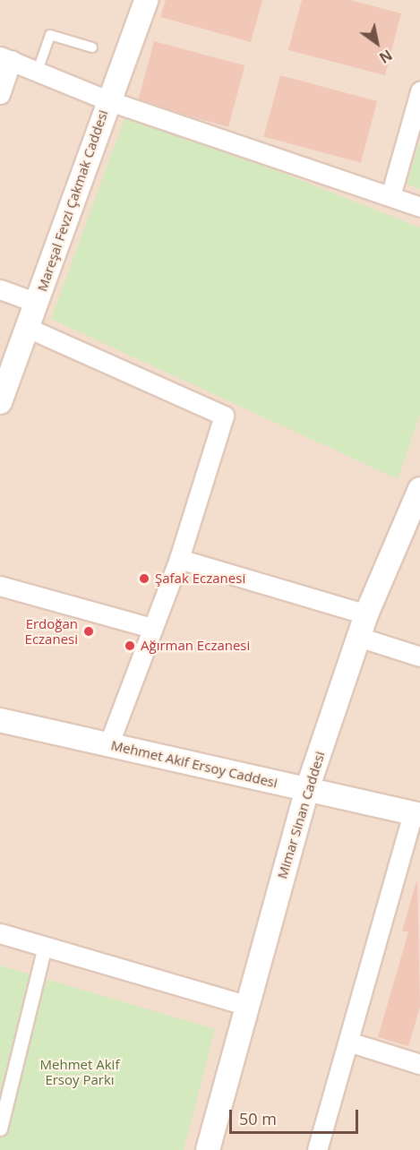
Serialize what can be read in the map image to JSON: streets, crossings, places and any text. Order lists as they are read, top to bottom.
{
  "streets": {
    "street": ["Mareşal Fevzi Çakmak Caddesi", "Mehmet Akif Ersoy Caddesi", "Mimar Sinan Caddesi"]
  },
  "crossings": [
    ["Mehmet Akif Ersoy Caddesi", "Mimar Sinan Caddesi"]
  ],
  "parks": ["Mehmet Akif Ersoy Parkı"],
  "places": ["Şafak Eczanesi", "Erdoğan Eczanesi", "Ağırman Eczanesi"],
  "scale_bar": "50 m",
  "north": "bottom right"
}
